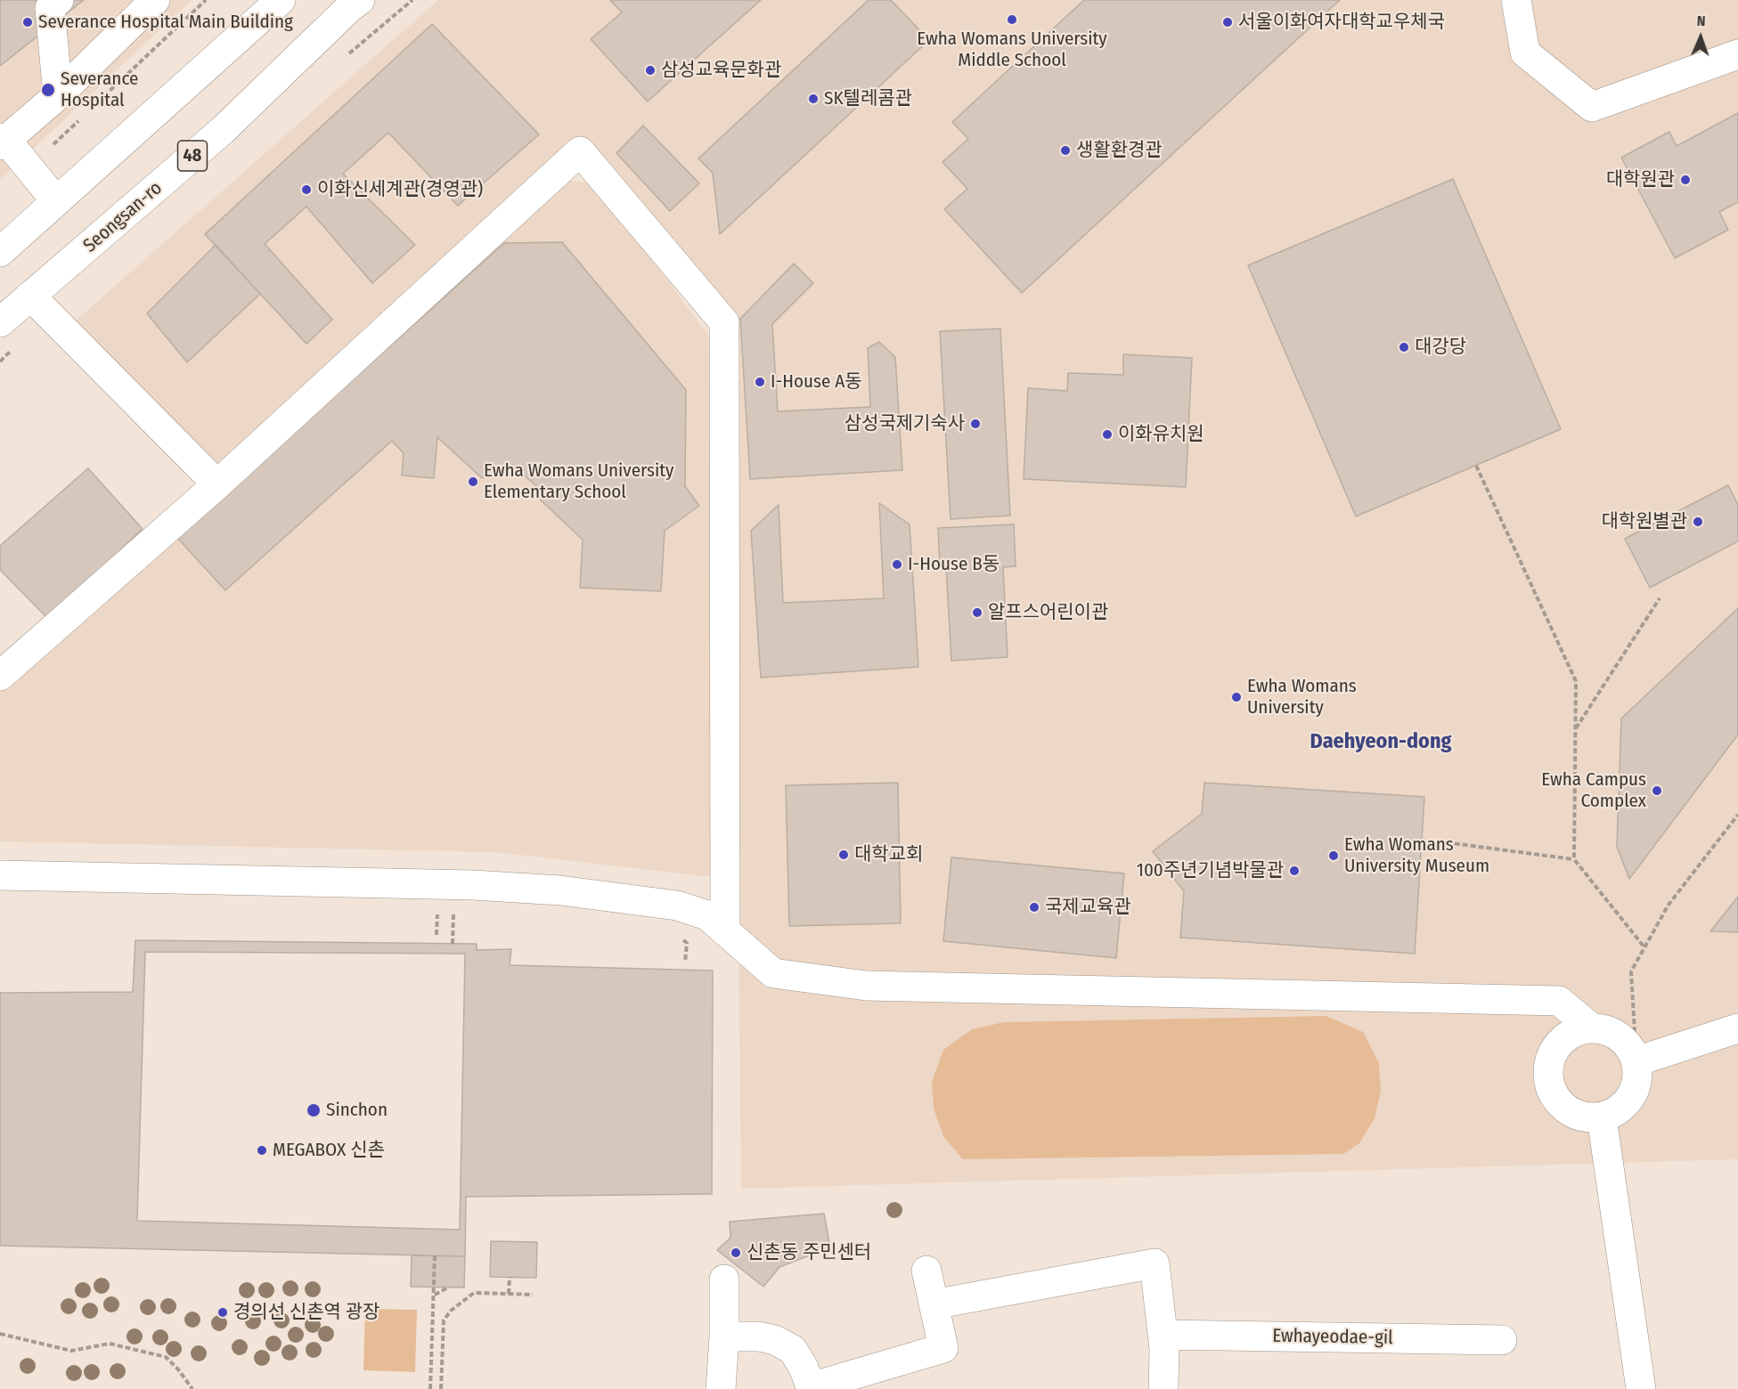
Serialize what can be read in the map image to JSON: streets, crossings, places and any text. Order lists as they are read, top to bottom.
{
  "streets": {
    "street": ["48", "Seongsan-ro", "Ewhayeodae-gil"]
  },
  "districts": ["Daehyeon-dong"],
  "places": [
    "Ewha Womans University Middle School",
    "Severance Hospital Main Building",
    "서울이화여자대학교우체국",
    "삼성교육문화관",
    "Severance Hospital",
    "SK텔레콤관",
    "생활환경관",
    "대학원관",
    "이화신세계관(경영관)",
    "대강당",
    "I-House A동",
    "삼성국제기숙사",
    "이화유치원",
    "Ewha Womans University Elementary School",
    "대학원별관",
    "I-House B동",
    "알프스어린이관",
    "Ewha Womans University",
    "Ewha Campus Complex",
    "대학교회",
    "Ewha Womans University Museum",
    "100주년기념박물관",
    "국제교육관",
    "Sinchon",
    "MEGABOX 신촌",
    "신촌동 주민센터",
    "경의선 신촌역 광장"
  ],
  "north": "top"
}
